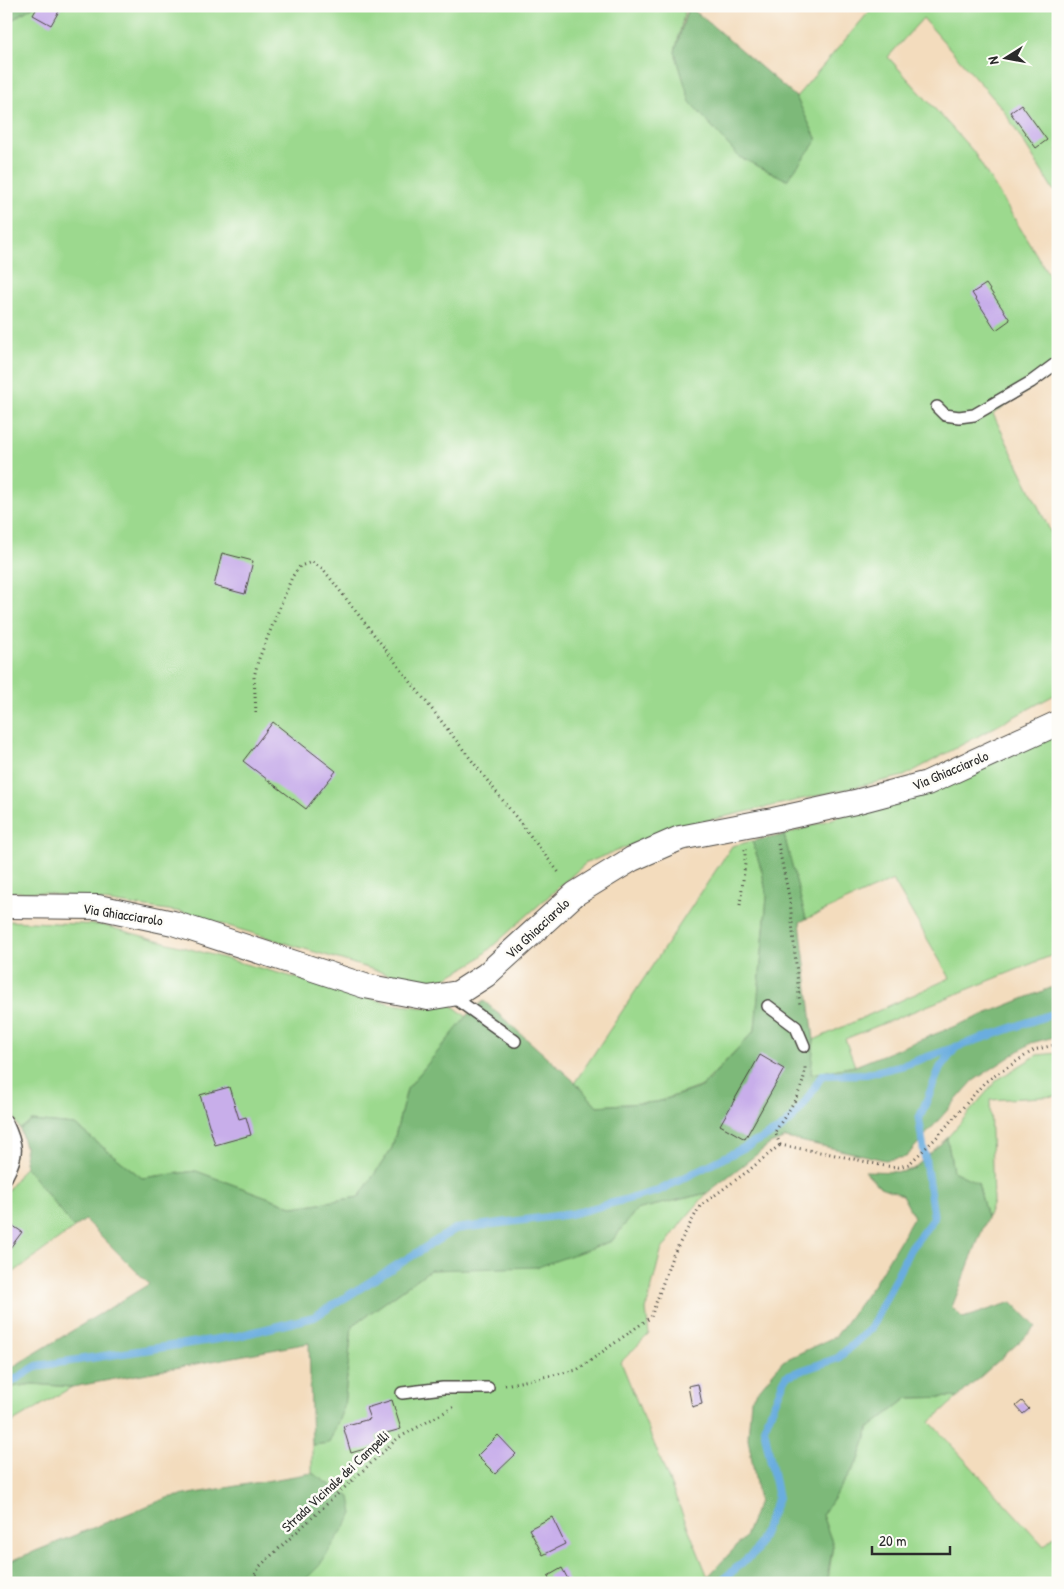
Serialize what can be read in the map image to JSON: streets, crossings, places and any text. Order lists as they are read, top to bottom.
{
  "streets": {
    "street": ["Via Ghiacciarolo"],
    "path": ["Strada Vicinale dei Campelli"]
  },
  "scale_bar": "20 m",
  "north": "left"
}
